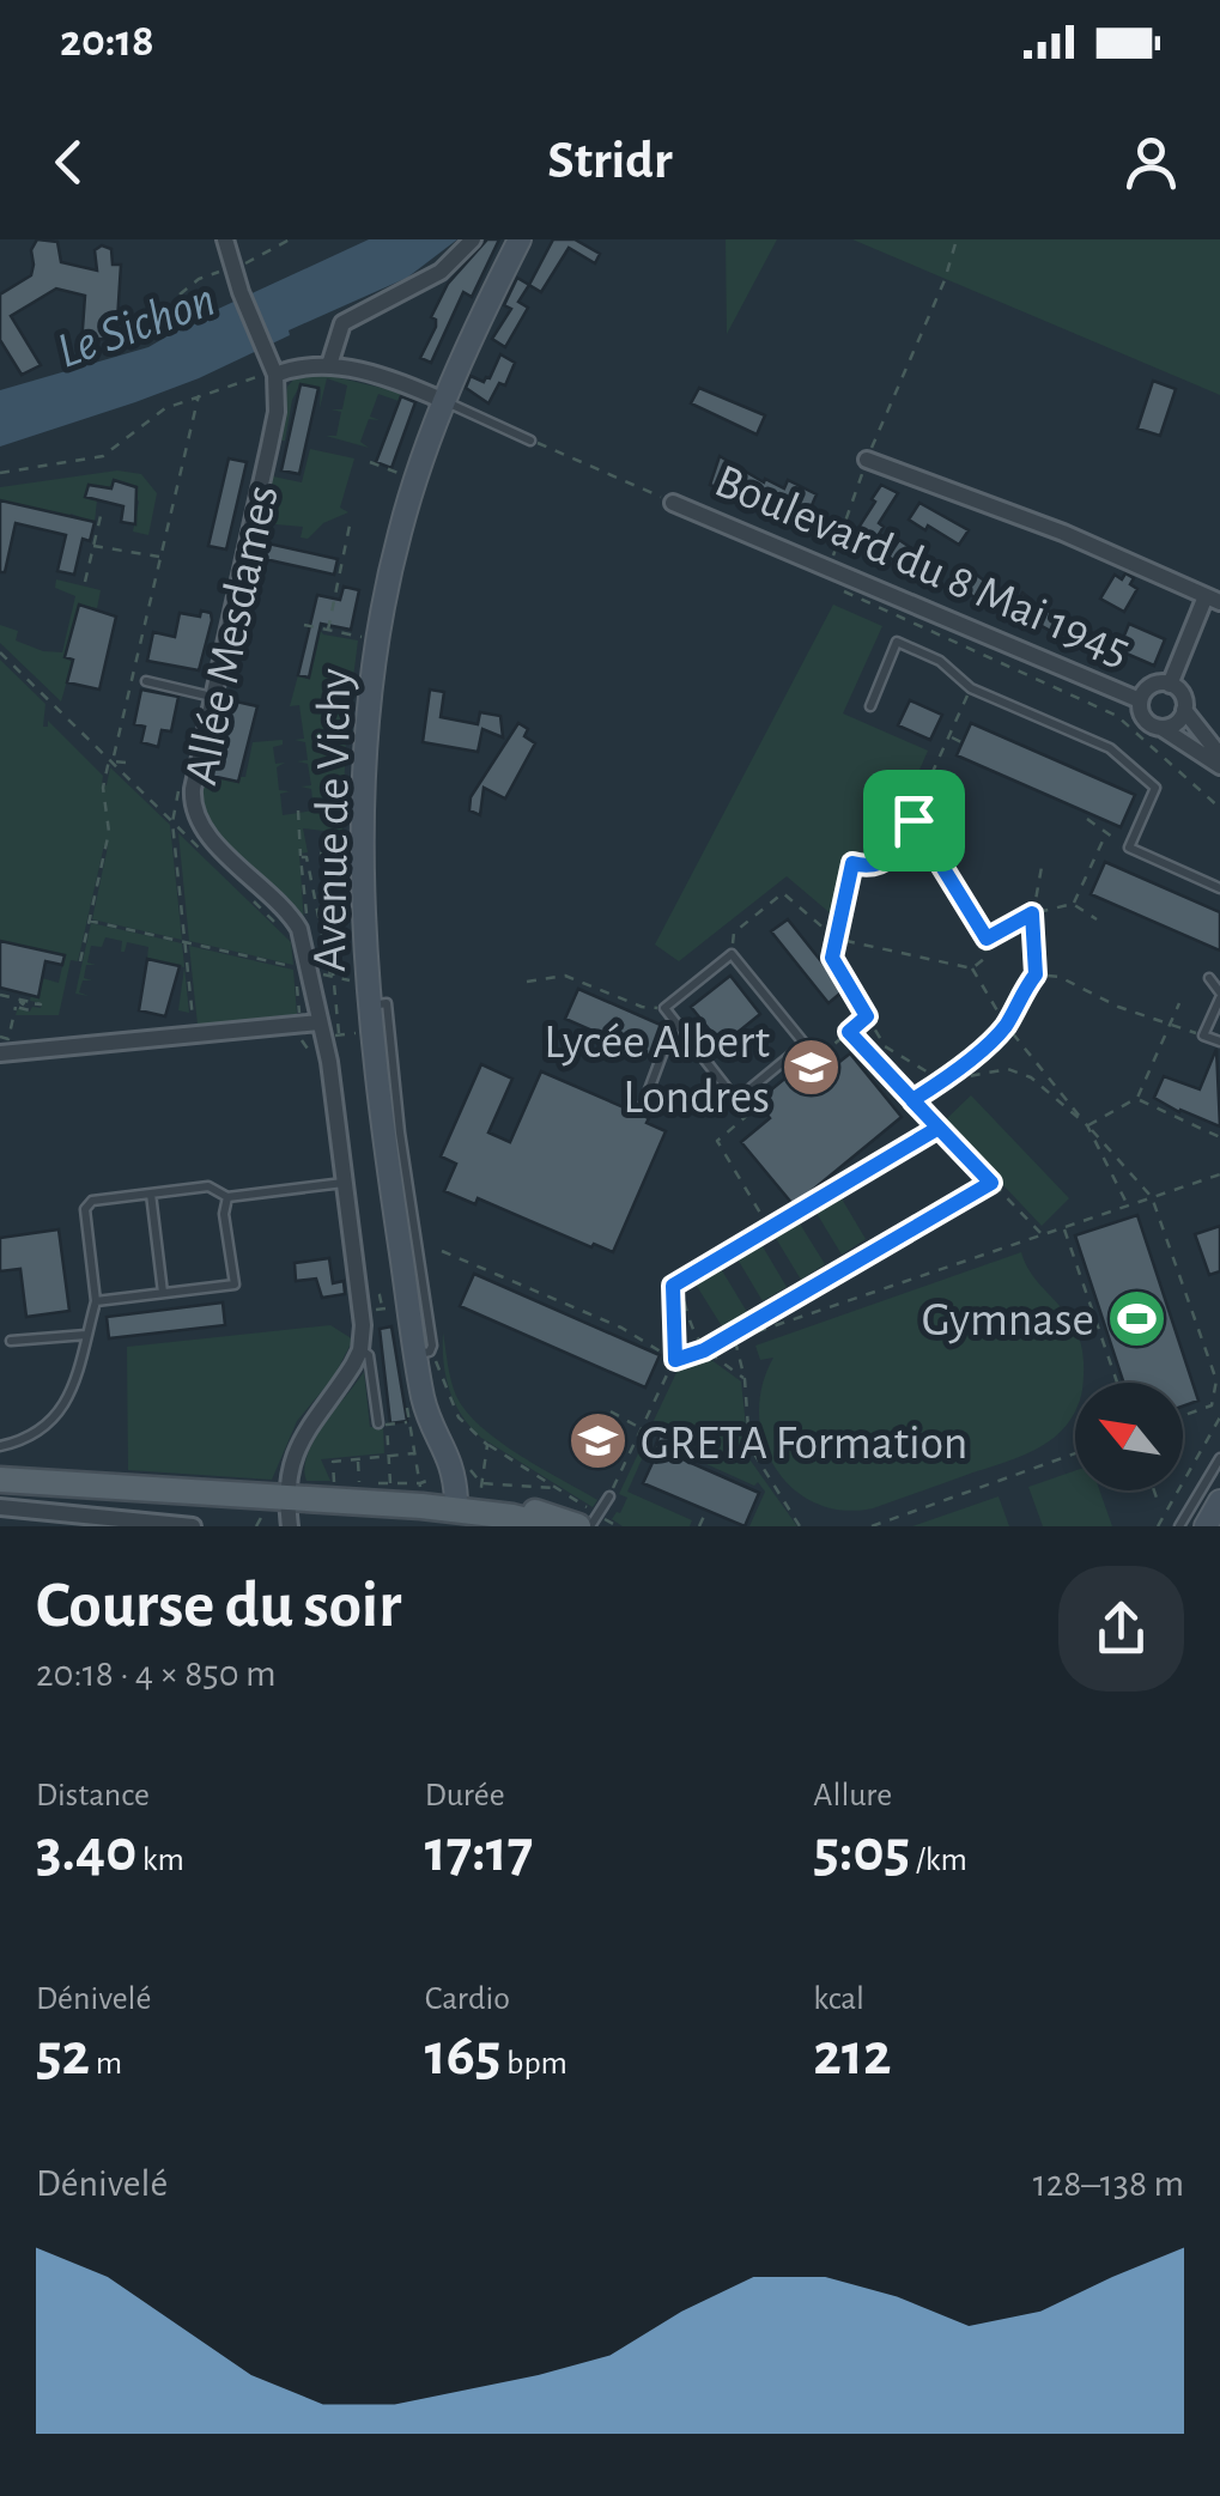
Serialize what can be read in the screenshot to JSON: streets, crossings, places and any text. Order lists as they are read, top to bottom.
{
  "streets": {
    "main road": ["Avenue de Vichy"],
    "street": ["Boulevard du 8 Mai 1945", "Allée Mesdames"]
  },
  "water": ["Le Sichon"],
  "places": {
    "school or university": ["Lycée Albert Londres", "GRETA Formation"],
    "sports": ["Gymnase"]
  },
  "north": "top left",
  "page": {
    "status": "20:18",
    "header": "Stridr",
    "heading": ["Course du soir", "20:18 · 4 × 850 m"],
    "stats": [
      ["Distance", "3.40 km"],
      ["Durée", "17:17"],
      ["Allure", "5:05 /km"],
      ["Dénivelé", "52 m"],
      ["Cardio", "165 bpm"],
      ["kcal", "212"]
    ],
    "chart": ["Dénivelé", "128–138 m"]
  }
}
